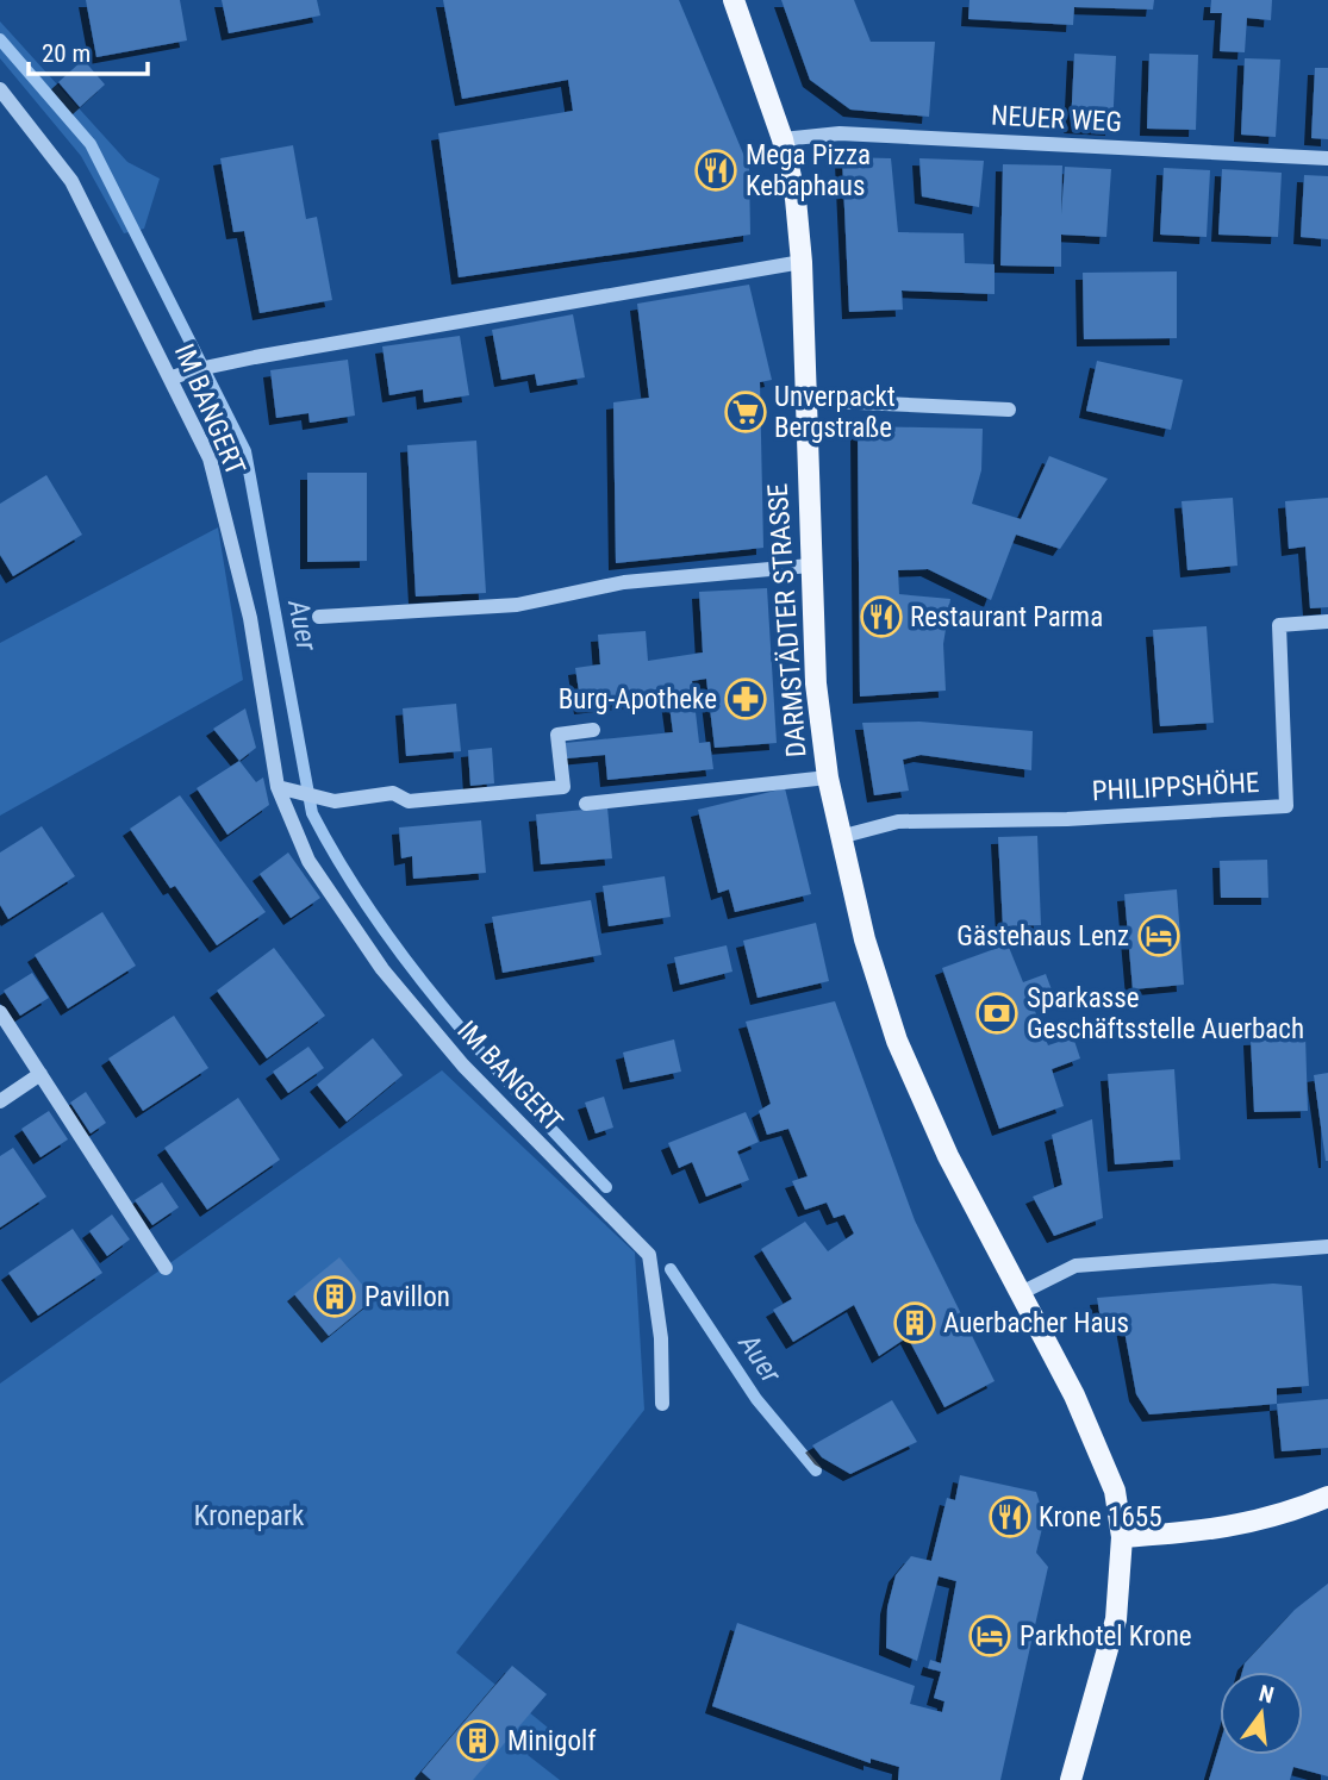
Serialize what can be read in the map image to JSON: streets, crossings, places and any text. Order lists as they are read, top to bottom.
{
  "streets": {
    "main road": ["DARMSTÄDTER STRASSE"],
    "street": ["NEUER WEG", "IM BANGERT", "PHILIPPSHÖHE"]
  },
  "crossings": [
    ["NEUER WEG", "DARMSTÄDTER STRASSE"],
    ["DARMSTÄDTER STRASSE", "PHILIPPSHÖHE"]
  ],
  "water": ["Auer"],
  "parks": ["Kronepark"],
  "places": {
    "restaurant": ["Mega Pizza Kebaphaus", "Restaurant Parma", "Krone 1655"],
    "supermarket": ["Unverpackt Bergstraße"],
    "pharmacy": ["Burg-Apotheke"],
    "hotel": ["Gästehaus Lenz", "Parkhotel Krone"],
    "bank": ["Sparkasse Geschäftsstelle Auerbach"],
    "building": ["Pavillon", "Auerbacher Haus", "Minigolf"]
  },
  "scale_bar": "20 m",
  "north": "top"
}
